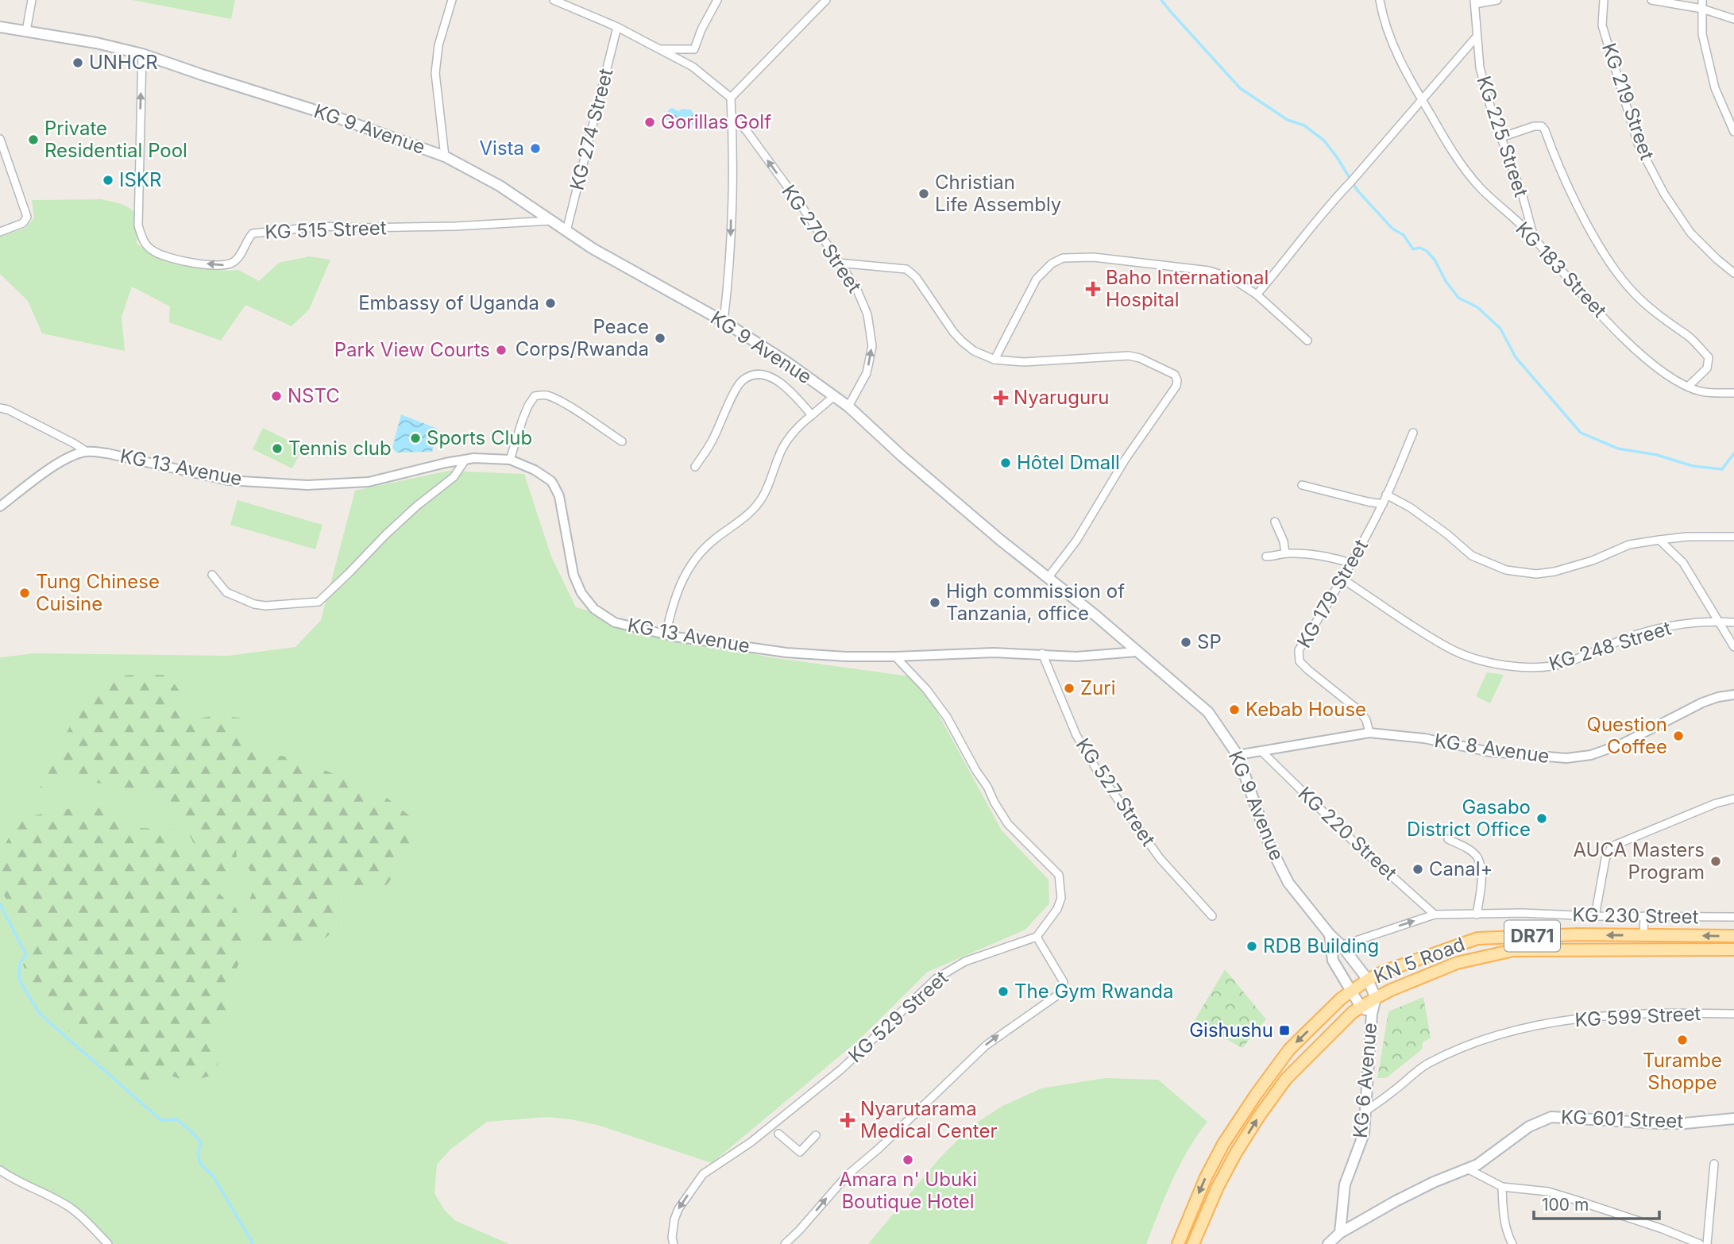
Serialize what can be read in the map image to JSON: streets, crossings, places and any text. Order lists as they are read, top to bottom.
{
  "streets": {
    "main road": [
      "KG 9 Avenue",
      "DR71",
      "KN 5 Road",
      "KG 6 Avenue",
      "KG 601 Street"
    ],
    "street": [
      "KG 219 Street",
      "KG 274 Street",
      "KG 225 Street",
      "KG 515 Street",
      "KG 270 Street",
      "KG 183 Street",
      "KG 13 Avenue",
      "KG 179 Street",
      "KG 248 Street",
      "KG 8 Avenue",
      "KG 527 Street",
      "KG 220 Street",
      "KG 230 Street",
      "KG 529 Street",
      "KG 599 Street"
    ]
  },
  "crossings": [
    ["KG 9 Avenue", "KG 274 Street"],
    ["KG 9 Avenue", "KG 515 Street"],
    ["KG 9 Avenue", "KG 270 Street"],
    ["KG 9 Avenue", "KG 13 Avenue"],
    ["KG 9 Avenue", "KG 8 Avenue"],
    ["KG 9 Avenue", "KG 230 Street"],
    ["KG 9 Avenue", "KN 5 Road"],
    ["KG 9 Avenue", "KG 6 Avenue"],
    ["KG 225 Street", "KG 183 Street"],
    ["KG 13 Avenue", "KG 527 Street"],
    ["KG 179 Street", "KG 248 Street"],
    ["KG 179 Street", "KG 8 Avenue"],
    ["KG 8 Avenue", "KG 220 Street"],
    ["KG 220 Street", "KG 230 Street"],
    ["KN 5 Road", "KG 6 Avenue"],
    ["KG 599 Street", "KG 6 Avenue"],
    ["KG 6 Avenue", "KG 601 Street"]
  ],
  "one_way": ["KG 270 Street", "KG 529 Street"],
  "places": {
    "other": [
      "UNHCR",
      "Gorillas Golf",
      "Private Residential Pool",
      "Vista",
      "ISKR",
      "Christian Life Assembly",
      "Embassy of Uganda",
      "Peace Corps/Rwanda",
      "Park View Courts",
      "NSTC",
      "Sports Club",
      "Tennis club",
      "Hôtel Dmall",
      "Tung Chinese Cuisine",
      "High commission of Tanzania, office",
      "SP",
      "Zuri",
      "Kebab House",
      "Question Coffee",
      "Gasabo District Office",
      "AUCA Masters Program",
      "Canal+",
      "RDB Building",
      "The Gym Rwanda",
      "Turambe Shoppe",
      "Amara n' Ubuki Boutique Hotel"
    ],
    "health": ["Baho International Hospital", "Nyaruguru", "Nyarutarama Medical Center"],
    "transit": ["Gishushu"]
  },
  "scale_bar": "100 m"
}
